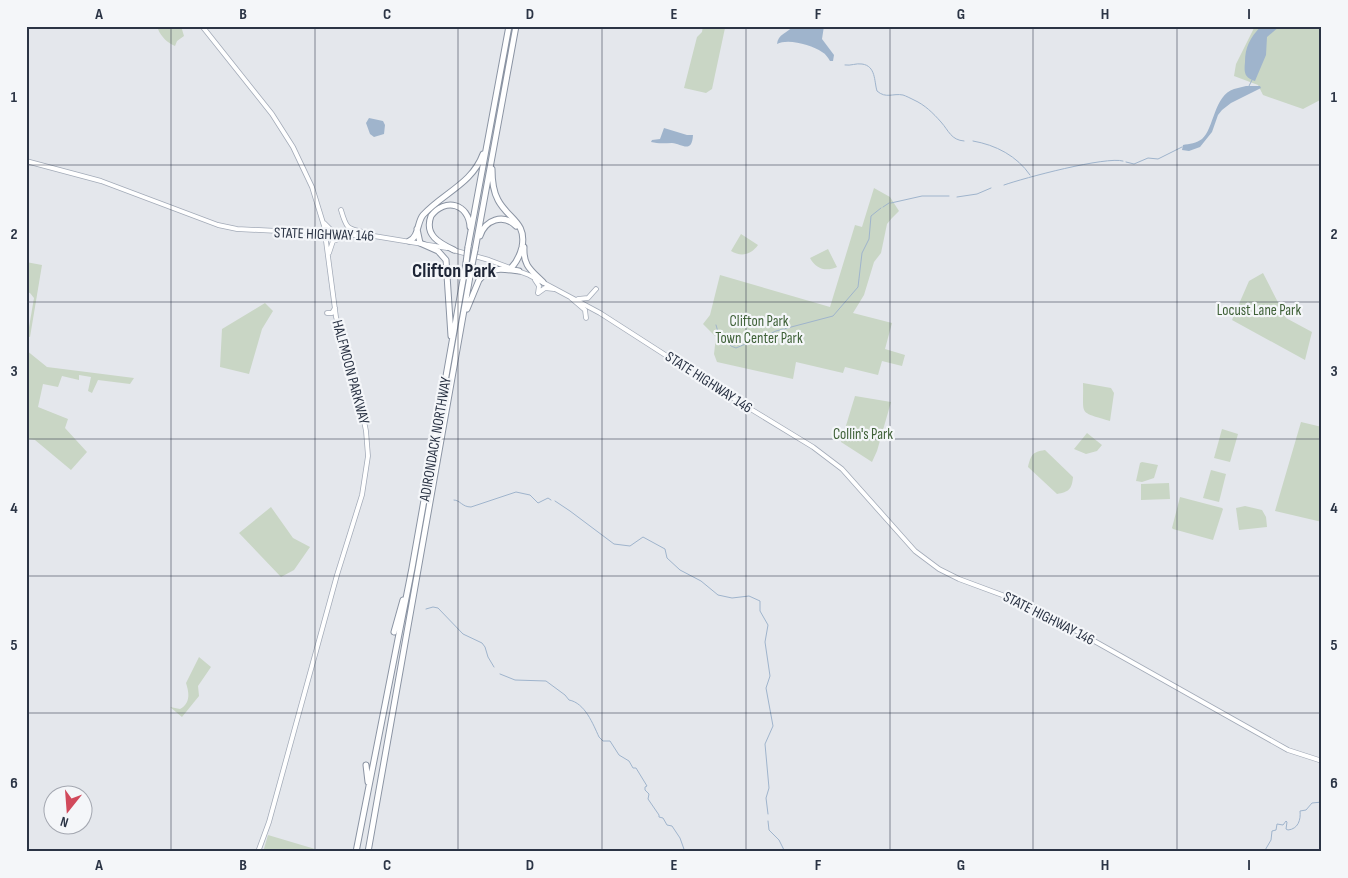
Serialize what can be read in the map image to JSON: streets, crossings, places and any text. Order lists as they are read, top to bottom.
{
  "streets": {
    "highway": ["ADIRONDACK NORTHWAY"],
    "main road": ["STATE HIGHWAY 146", "HALFMOON PARKWAY"]
  },
  "crossings": [
    ["STATE HIGHWAY 146", "HALFMOON PARKWAY"]
  ],
  "districts": ["Clifton Park"],
  "parks": ["Locust Lane Park", "Clifton Park Town Center Park", "Collin's Park"],
  "north": "bottom",
  "grid": {
    "columns": [
      "A",
      "B",
      "C",
      "D",
      "E",
      "F",
      "G",
      "H",
      "I"
    ],
    "rows": [
      "1",
      "2",
      "3",
      "4",
      "5",
      "6"
    ]
  }
}
